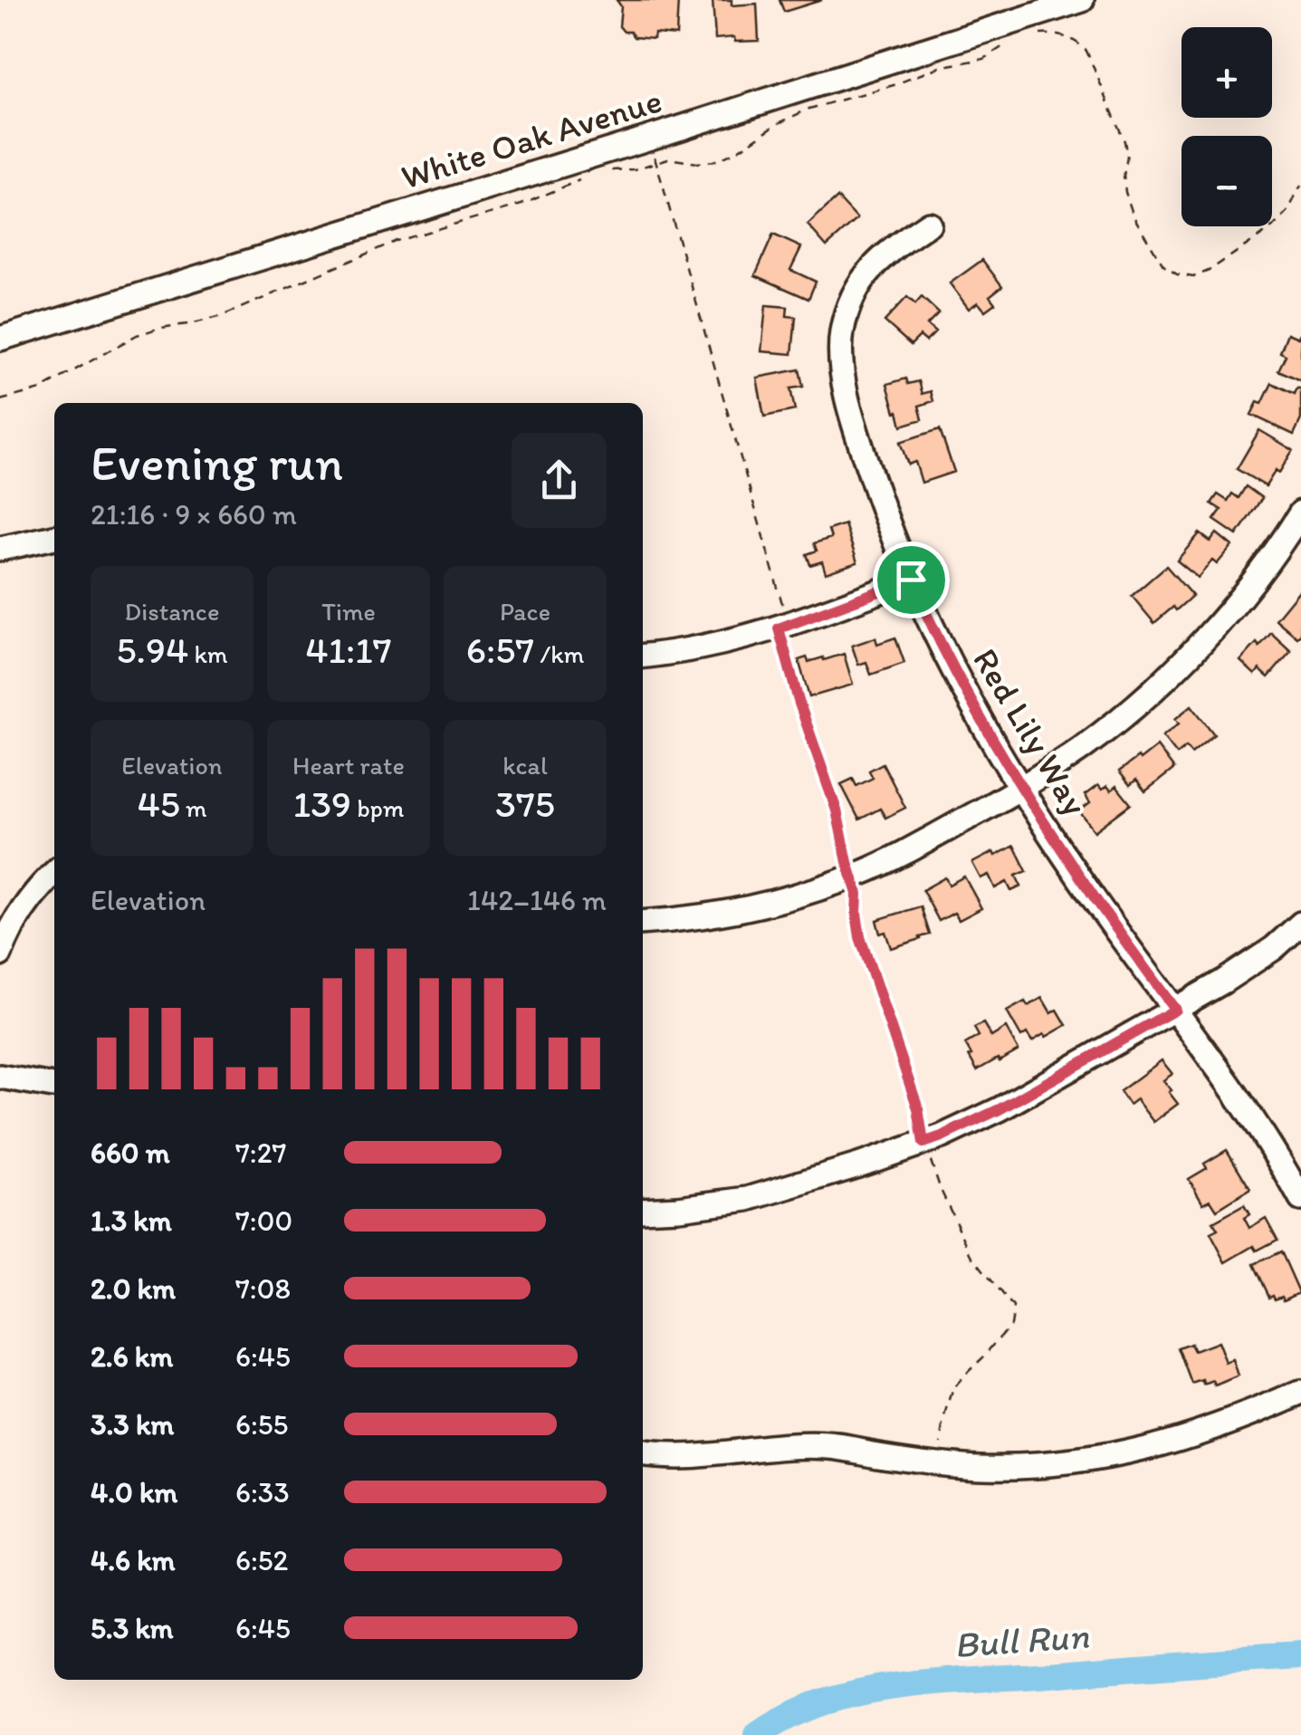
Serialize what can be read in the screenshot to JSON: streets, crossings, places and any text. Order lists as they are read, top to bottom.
{
  "streets": {
    "street": ["White Oak Avenue", "Red Lily Way"]
  },
  "water": ["Bull Run"],
  "page": {
    "map_buttons": ["+", "−"],
    "heading": ["Evening run", "21:16 · 9 × 660 m"],
    "stats": [
      ["Distance", "5.94 km"],
      ["Time", "41:17"],
      ["Pace", "6:57 /km"],
      ["Elevation", "45 m"],
      ["Heart rate", "139 bpm"],
      ["kcal", "375"]
    ],
    "chart": ["Elevation", "142–146 m"],
    "list": [
      {
        "name": "660 m",
        "note": "7:27"
      },
      {
        "name": "1.3 km",
        "note": "7:00"
      },
      {
        "name": "2.0 km",
        "note": "7:08"
      },
      {
        "name": "2.6 km",
        "note": "6:45"
      },
      {
        "name": "3.3 km",
        "note": "6:55"
      },
      {
        "name": "4.0 km",
        "note": "6:33"
      },
      {
        "name": "4.6 km",
        "note": "6:52"
      },
      {
        "name": "5.3 km",
        "note": "6:45"
      }
    ]
  }
}
